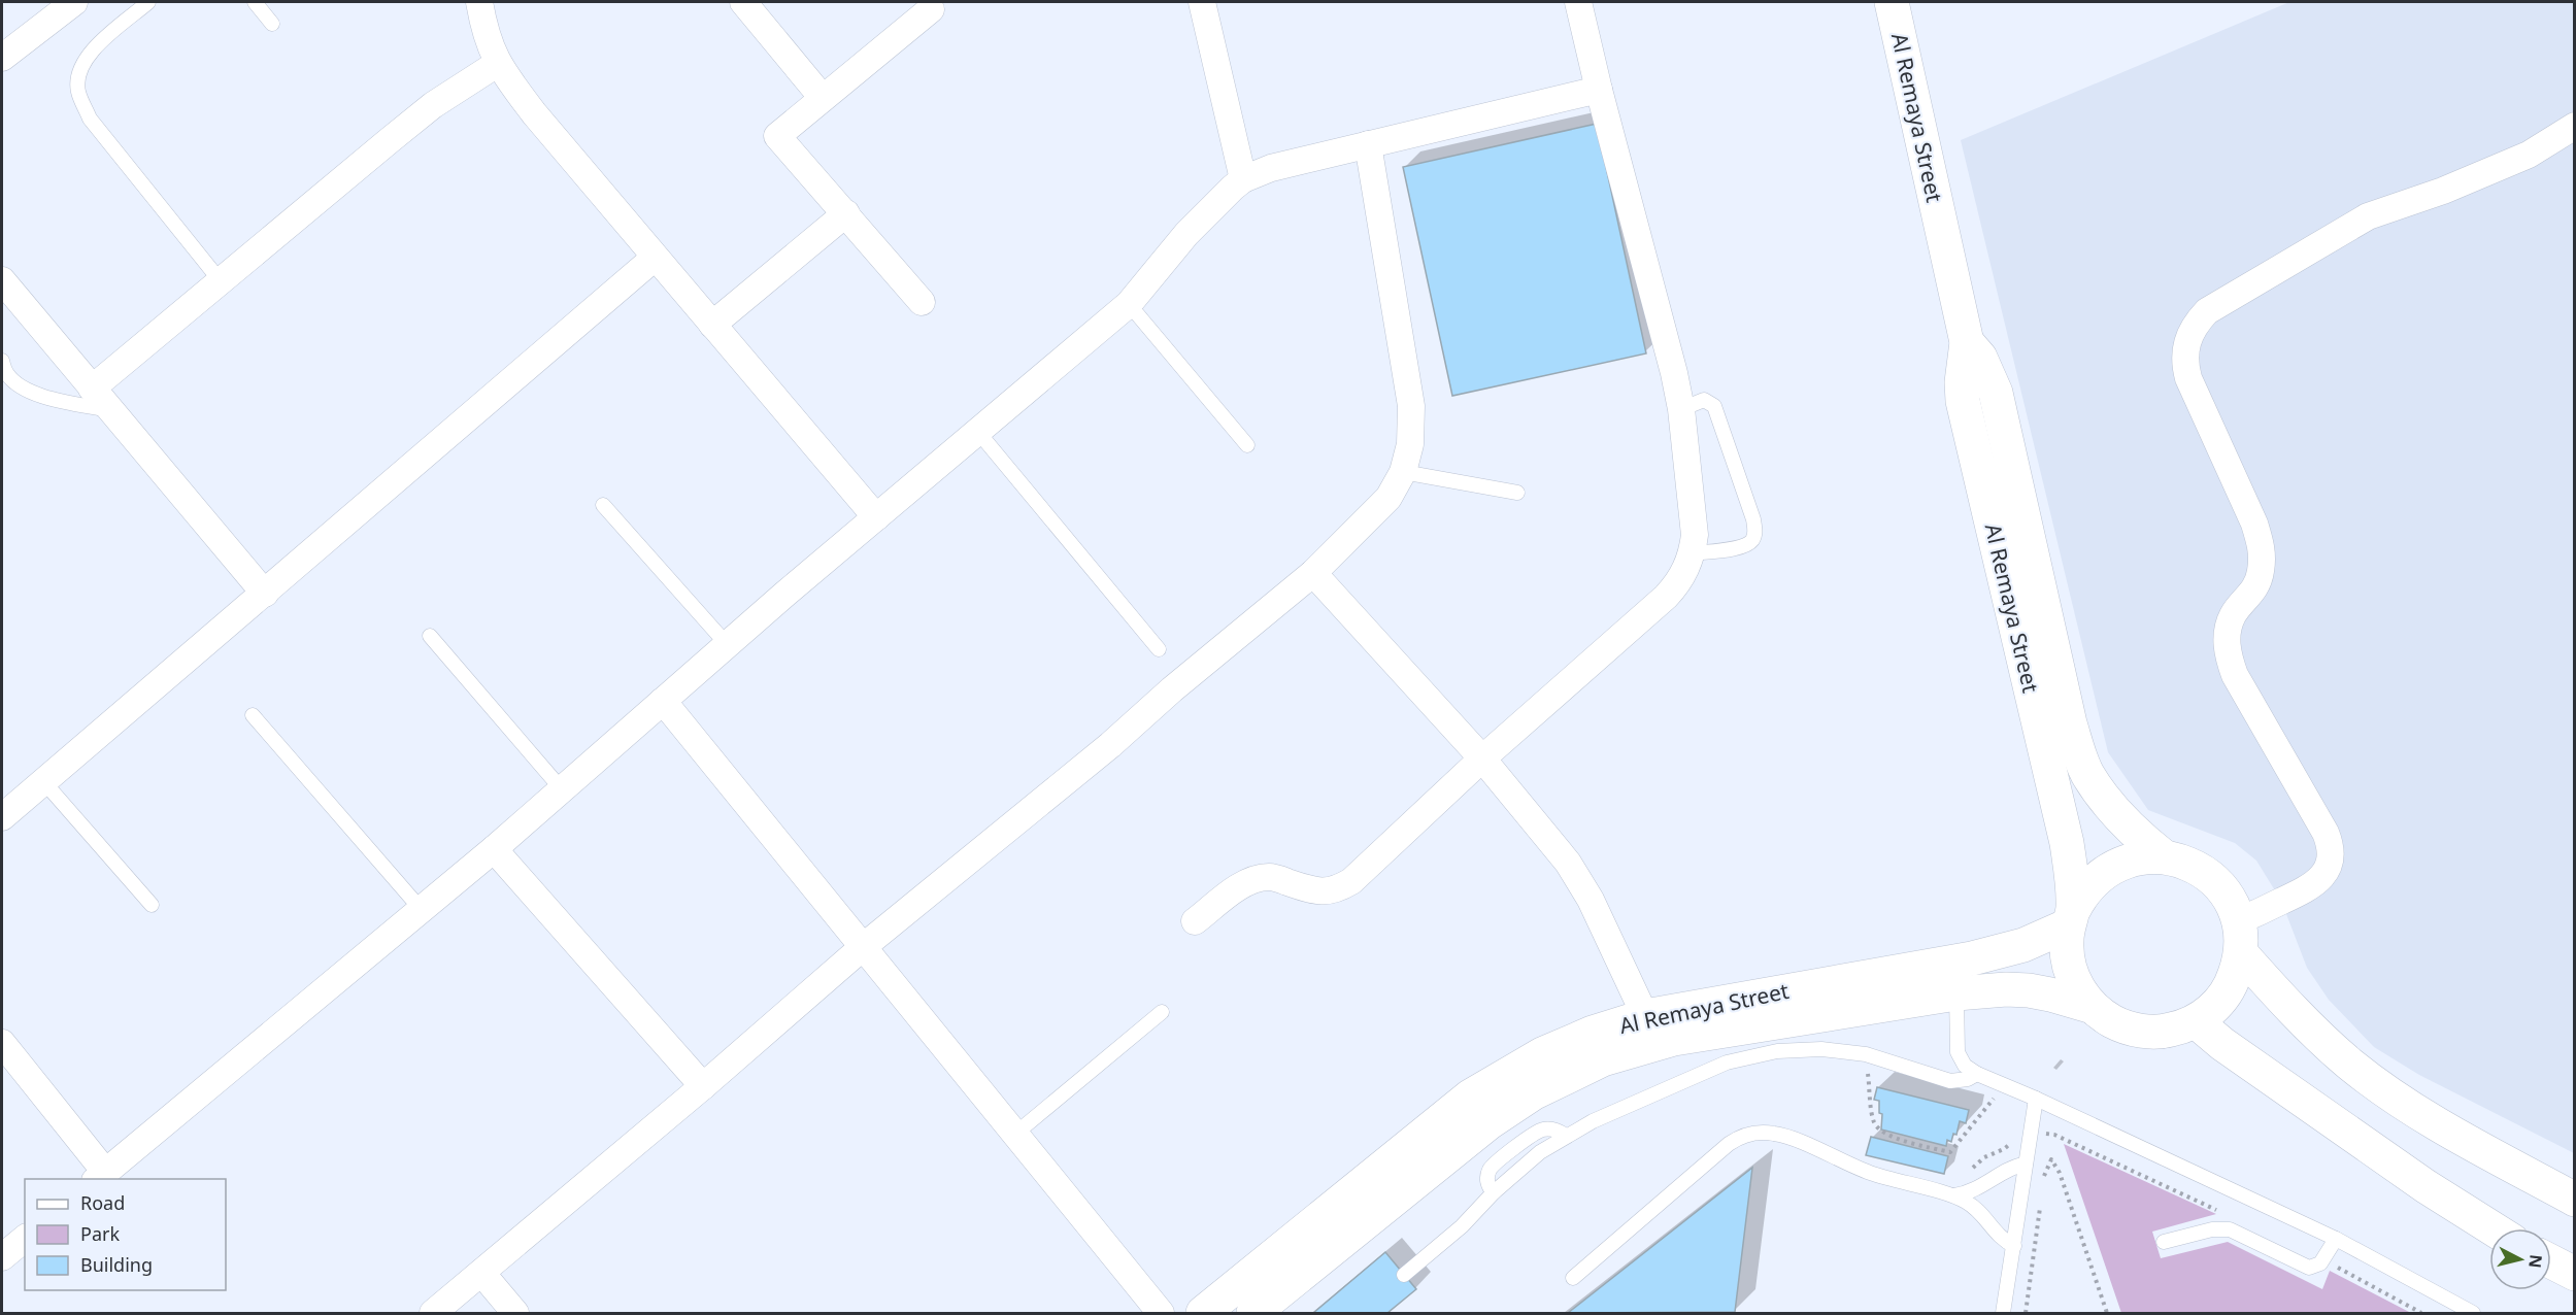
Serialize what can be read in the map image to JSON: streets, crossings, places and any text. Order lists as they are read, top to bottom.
{
  "streets": {
    "street": ["Al Remaya Street"]
  },
  "legend": ["Road", "Park", "Building"],
  "north": "right"
}
